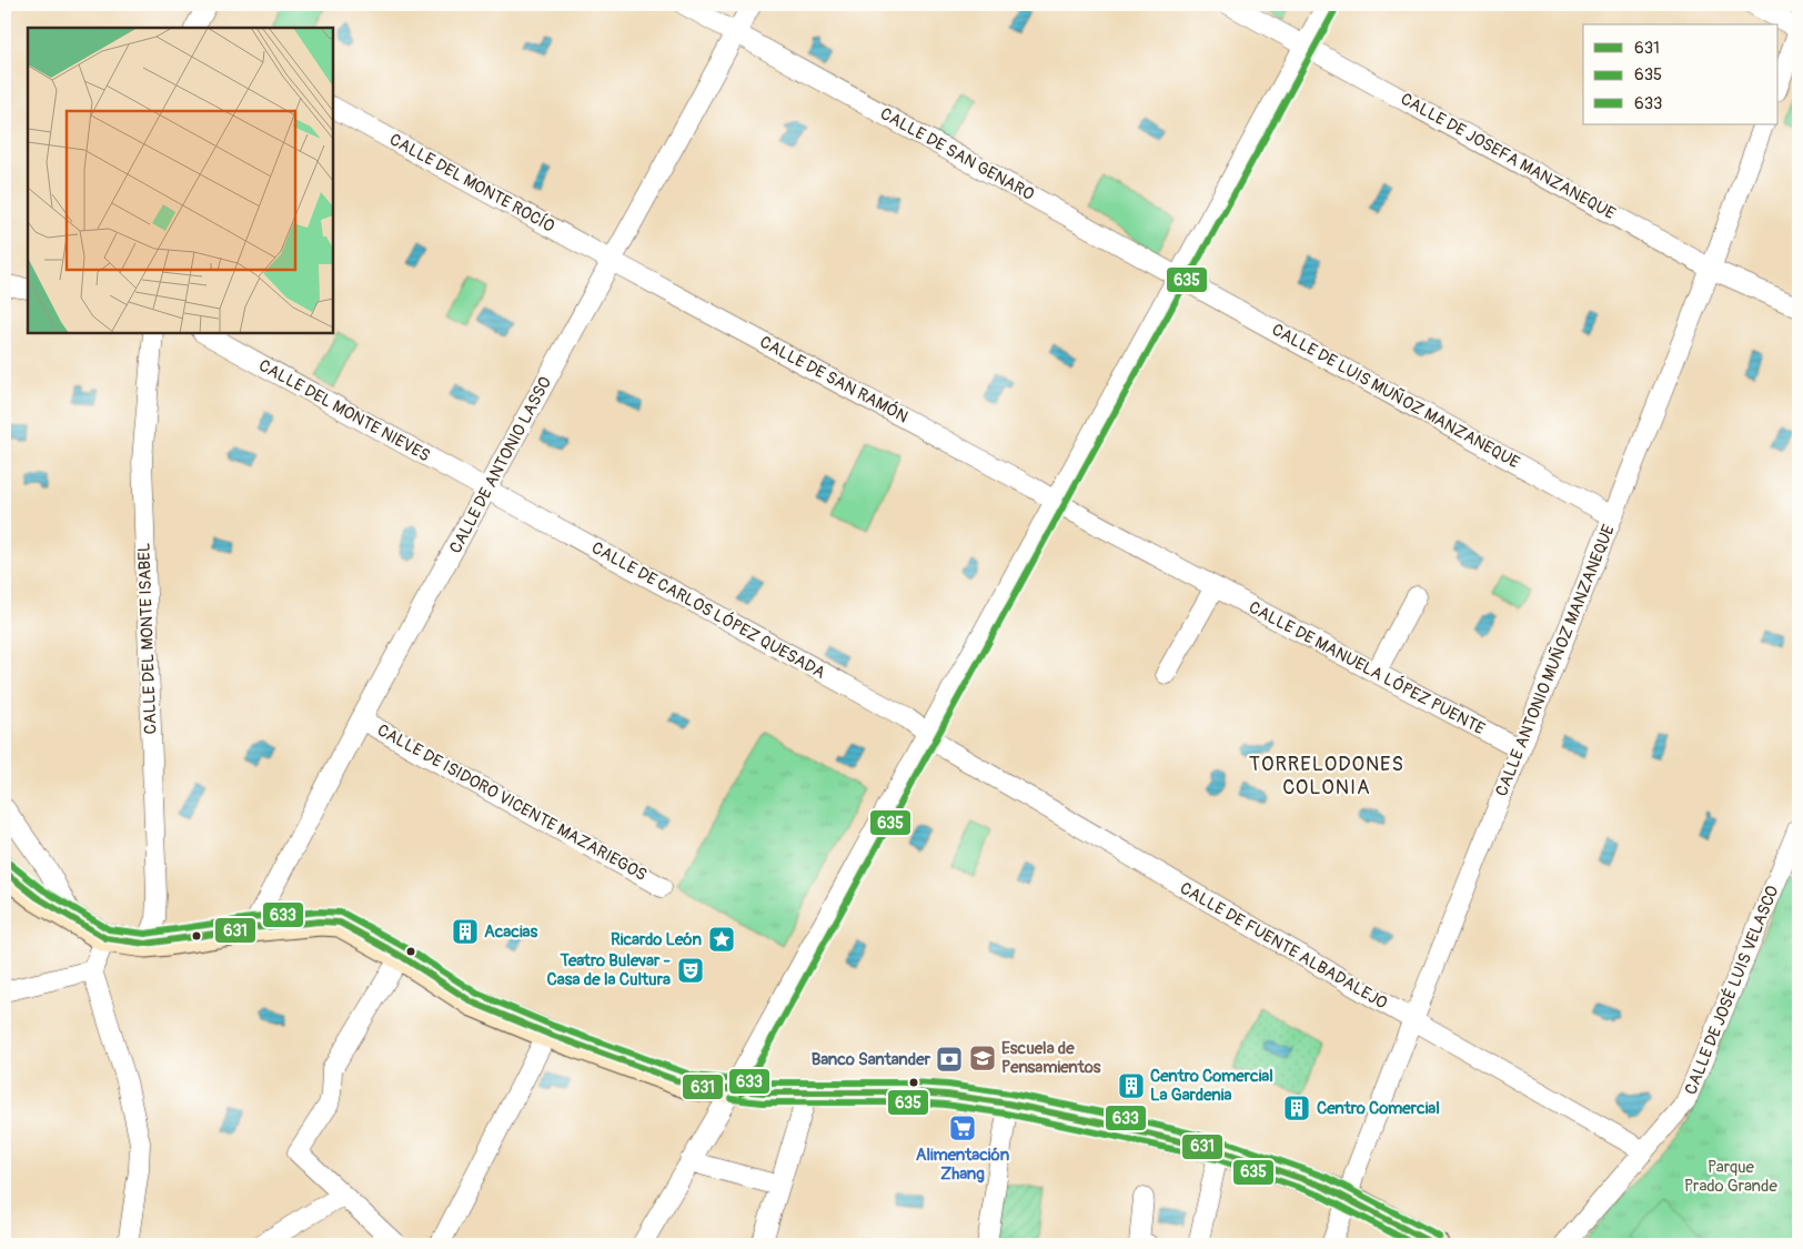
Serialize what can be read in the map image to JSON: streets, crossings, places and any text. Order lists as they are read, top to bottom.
{
  "streets": {
    "street": [
      "CALLE DE SAN GENARO",
      "CALLE DE JOSEFA MANZANEQUE",
      "CALLE DEL MONTE ROCÍO",
      "CALLE DE SAN RAMÓN",
      "CALLE DE LUIS MUÑOZ MANZANEQUE",
      "CALLE DEL MONTE NIEVES",
      "CALLE DE ANTONIO LASSO",
      "CALLE DE CARLOS LÓPEZ QUESADA",
      "CALLE DEL MONTE ISABEL",
      "CALLE ANTONIO MUÑOZ MANZANEQUE",
      "CALLE DE MANUELA LÓPEZ PUENTE",
      "CALLE DE ISIDORO VICENTE MAZARIEGOS",
      "CALLE DE FUENTE ALBADALEJO",
      "CALLE DE JOSÉ LUIS VELASCO"
    ]
  },
  "crossings": [
    ["CALLE DE SAN GENARO", "CALLE DE LUIS MUÑOZ MANZANEQUE"],
    ["CALLE DE SAN GENARO", "CALLE DE ANTONIO LASSO"],
    ["CALLE DE JOSEFA MANZANEQUE", "CALLE ANTONIO MUÑOZ MANZANEQUE"],
    ["CALLE DEL MONTE ROCÍO", "CALLE DE SAN RAMÓN"],
    ["CALLE DEL MONTE ROCÍO", "CALLE DE ANTONIO LASSO"],
    ["CALLE DE SAN RAMÓN", "CALLE DE ANTONIO LASSO"],
    ["CALLE DE SAN RAMÓN", "CALLE DE MANUELA LÓPEZ PUENTE"],
    ["CALLE DE LUIS MUÑOZ MANZANEQUE", "CALLE ANTONIO MUÑOZ MANZANEQUE"],
    ["CALLE DEL MONTE NIEVES", "CALLE DE ANTONIO LASSO"],
    ["CALLE DEL MONTE NIEVES", "CALLE DE CARLOS LÓPEZ QUESADA"],
    ["CALLE DE ANTONIO LASSO", "CALLE DE CARLOS LÓPEZ QUESADA"],
    ["CALLE DE ANTONIO LASSO", "CALLE DE ISIDORO VICENTE MAZARIEGOS"],
    ["CALLE DE CARLOS LÓPEZ QUESADA", "CALLE DE FUENTE ALBADALEJO"],
    ["CALLE ANTONIO MUÑOZ MANZANEQUE", "CALLE DE MANUELA LÓPEZ PUENTE"],
    ["CALLE ANTONIO MUÑOZ MANZANEQUE", "CALLE DE FUENTE ALBADALEJO"],
    ["CALLE DE FUENTE ALBADALEJO", "CALLE DE JOSÉ LUIS VELASCO"]
  ],
  "districts": ["TORRELODONES COLONIA"],
  "parks": ["Parque Prado Grande"],
  "places": {
    "building": ["Acacias", "Centro Comercial La Gardenia", "Centro Comercial"],
    "place": ["Ricardo León"],
    "theatre": ["Teatro Bulevar - Casa de la Cultura"],
    "school or university": ["Escuela de Pensamientos"],
    "bank": ["Banco Santander"],
    "supermarket": ["Alimentación Zhang"]
  },
  "lines": ["transit line 635", "transit line 633", "transit line 631"],
  "legend": ["631", "635", "633"]
}
